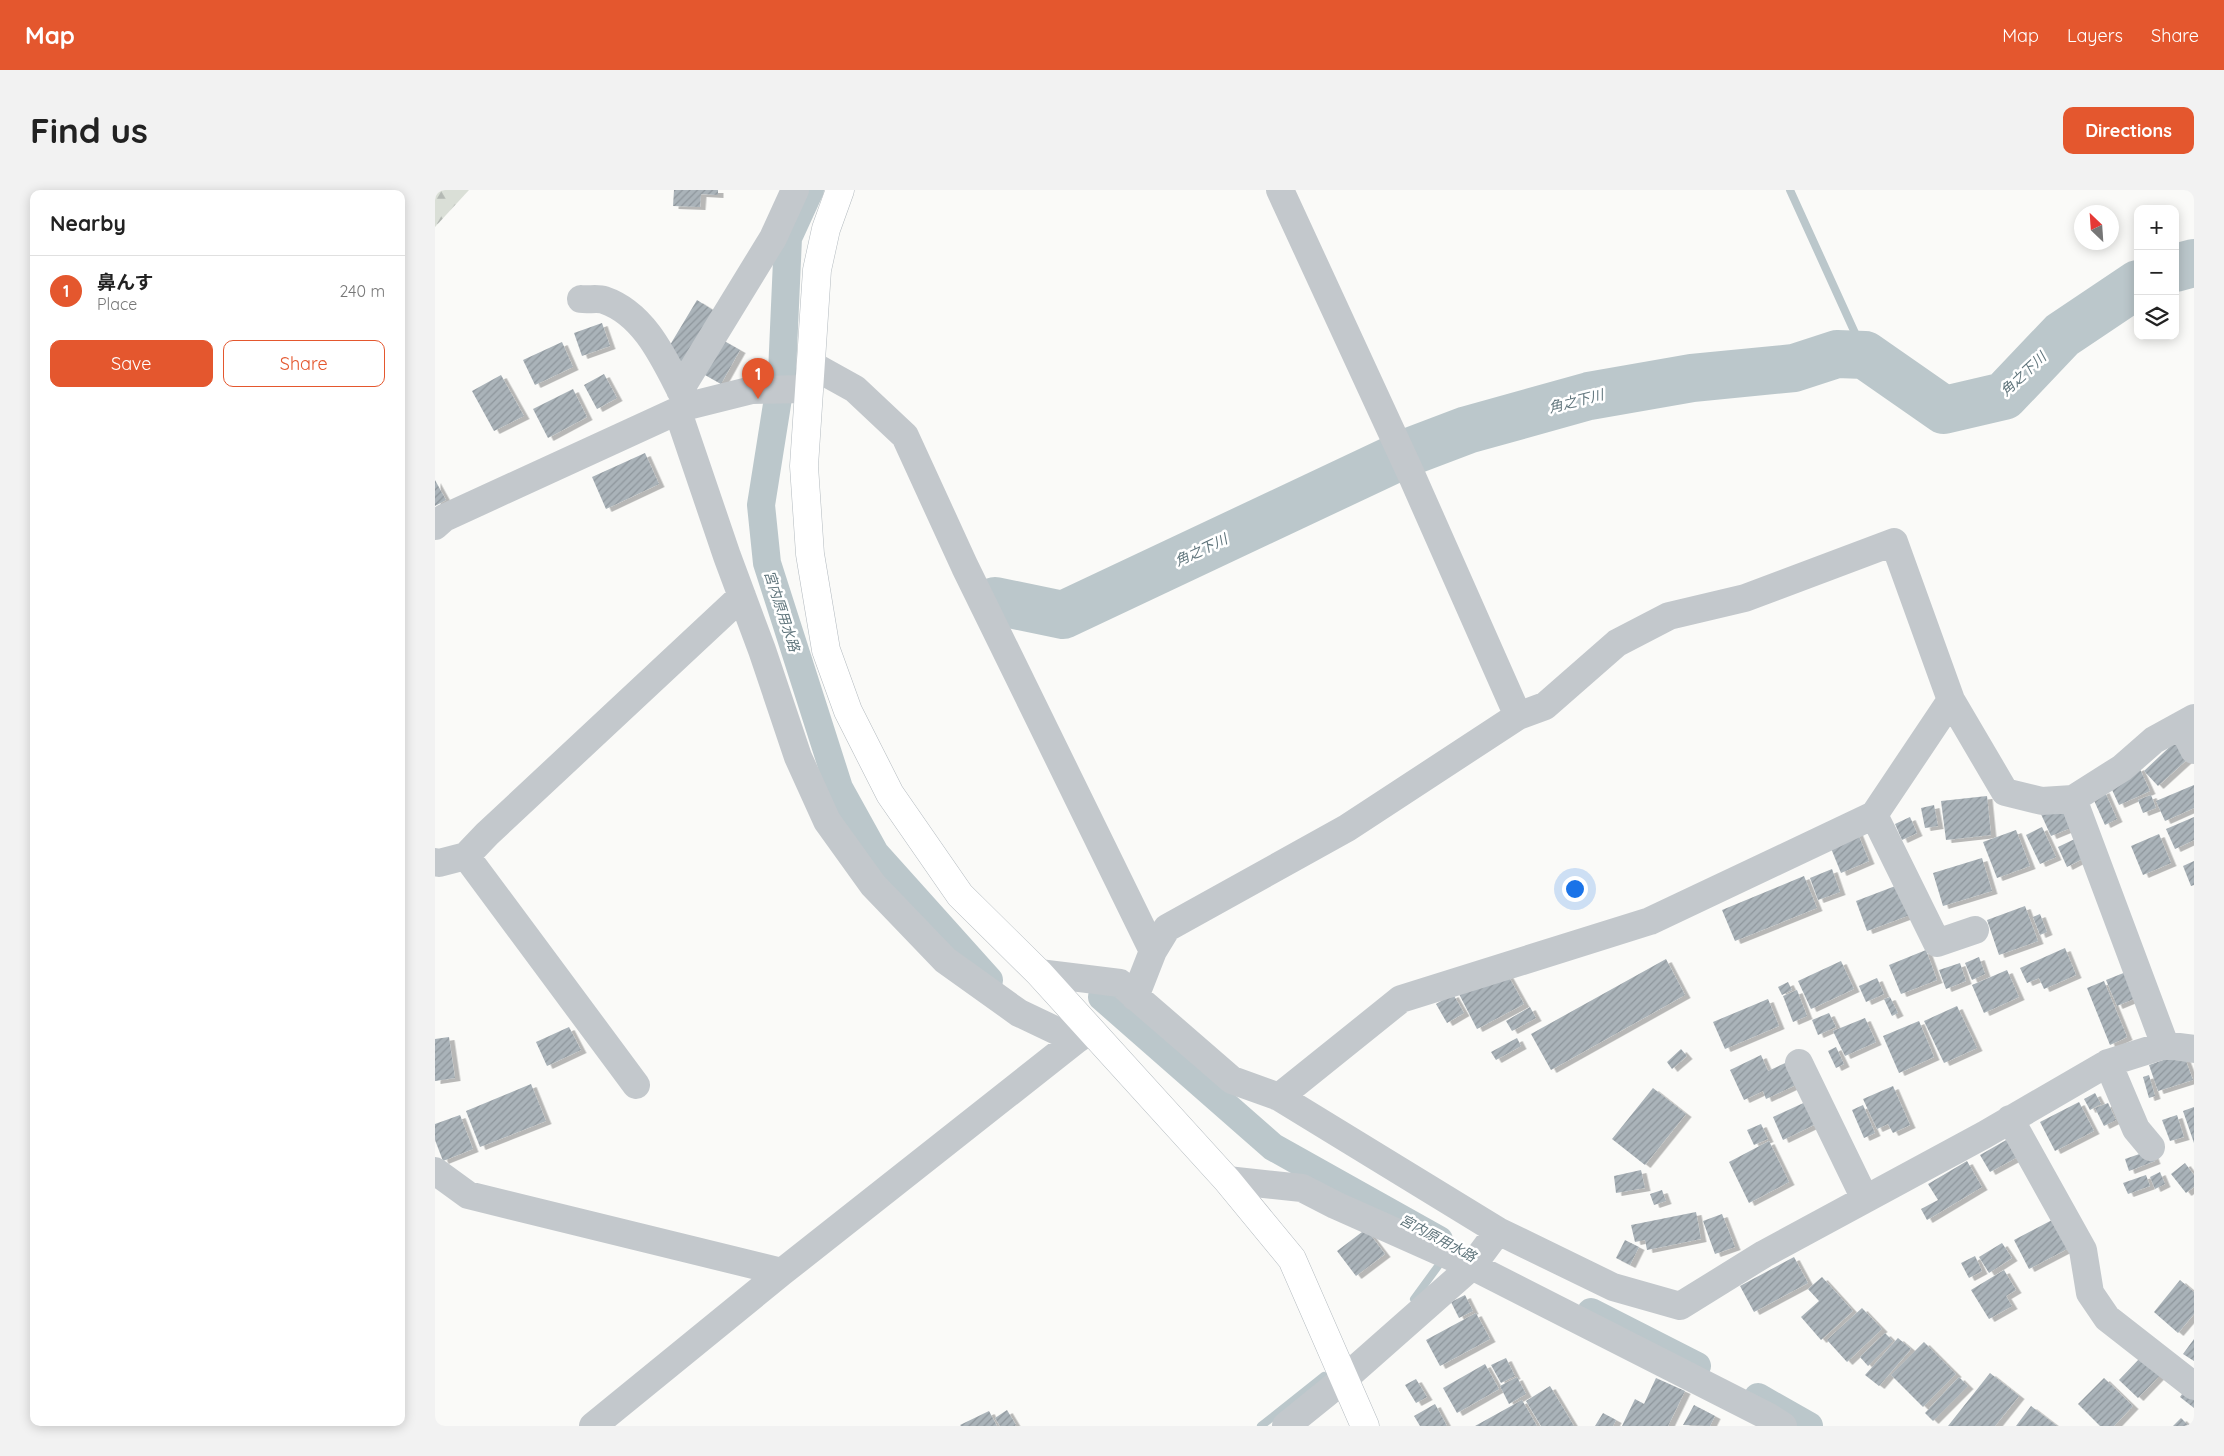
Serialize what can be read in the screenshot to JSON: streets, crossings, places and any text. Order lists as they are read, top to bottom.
{
  "water": ["角之下川", "宮内原用水路"],
  "north": "top left",
  "page": {
    "header": "Map",
    "nav": ["Map", "Layers", "Share"],
    "buttons": [
      "Directions",
      ["Save", "Share"]
    ],
    "title": "Find us",
    "heading": "Nearby",
    "map_buttons": ["+", "−"],
    "list": [
      {
        "mark": "1",
        "name": "鼻んす",
        "note": "Place",
        "value": "240 m"
      }
    ],
    "pins": "1"
  }
}
